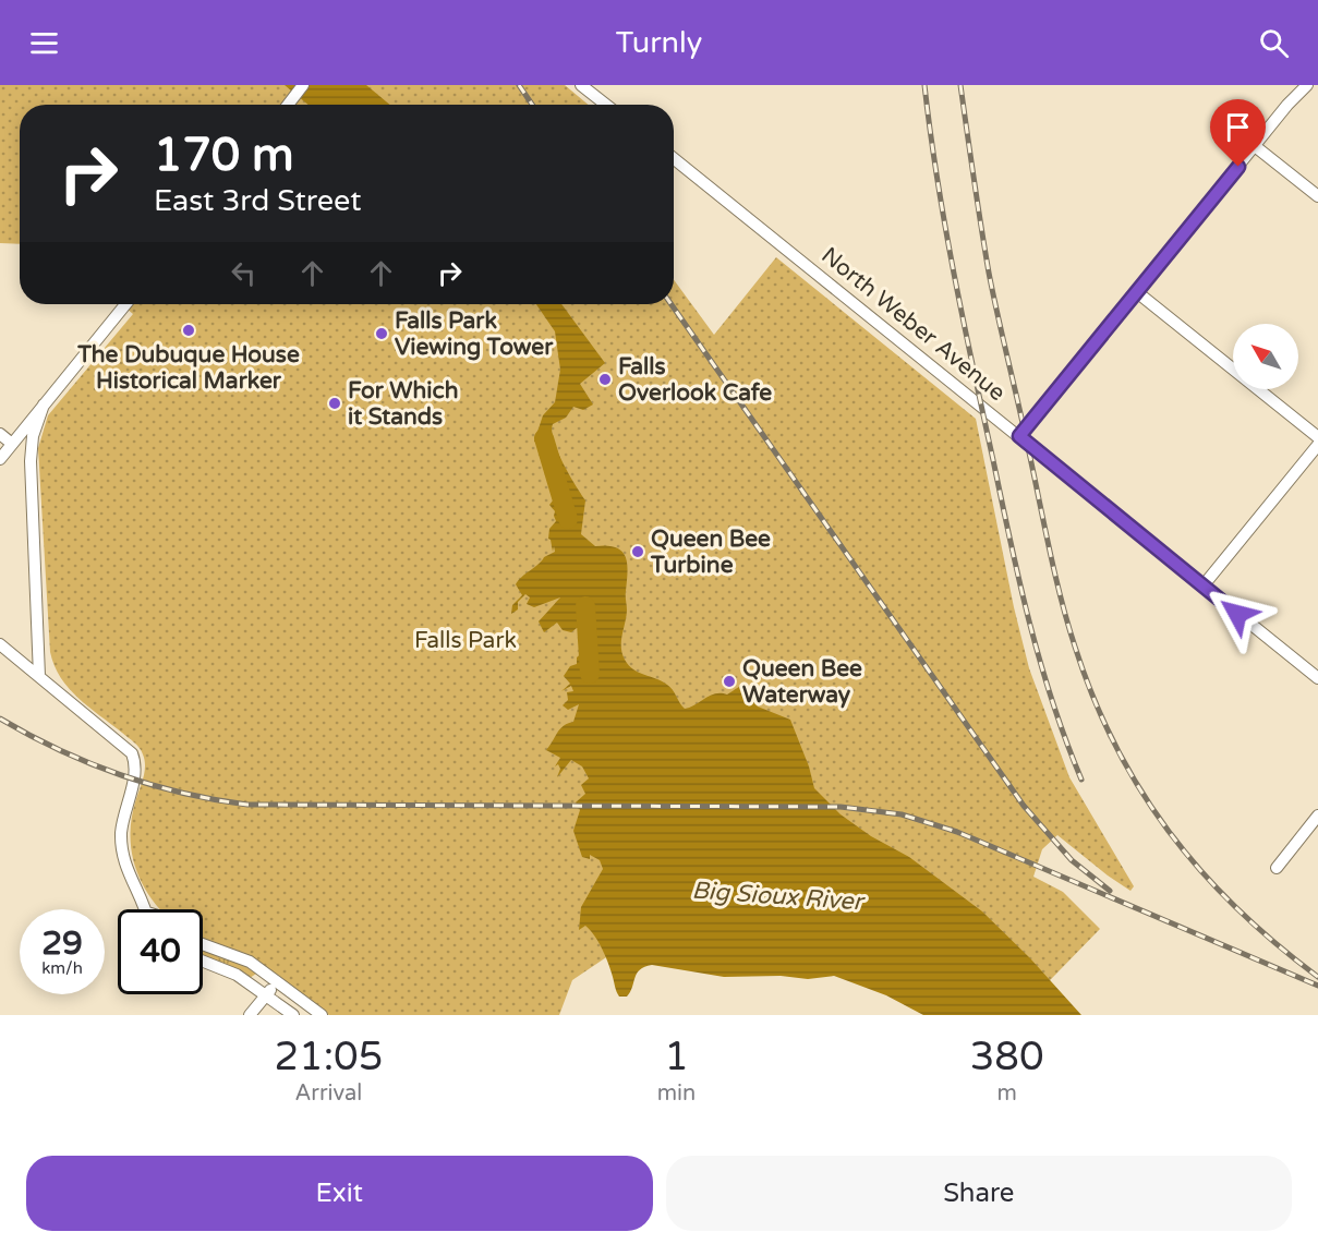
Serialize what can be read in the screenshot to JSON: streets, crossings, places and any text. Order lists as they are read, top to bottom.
{
  "streets": {
    "street": ["North Weber Avenue"]
  },
  "water": ["Big Sioux River"],
  "parks": ["Falls Park"],
  "places": [
    "The Dubuque House Historical Marker",
    "Falls Park Viewing Tower",
    "Falls Overlook Cafe",
    "For Which it Stands",
    "Queen Bee Turbine",
    "Queen Bee Waterway"
  ],
  "north": "top left",
  "page": {
    "header": "Turnly",
    "turn": ["170 m", "East 3rd Street"],
    "speed": "29 km/h",
    "limit": "40",
    "eta": [
      "21:05",
      "Arrival",
      "1",
      "min",
      "380",
      "m"
    ],
    "buttons": ["Exit", "Share"]
  }
}
